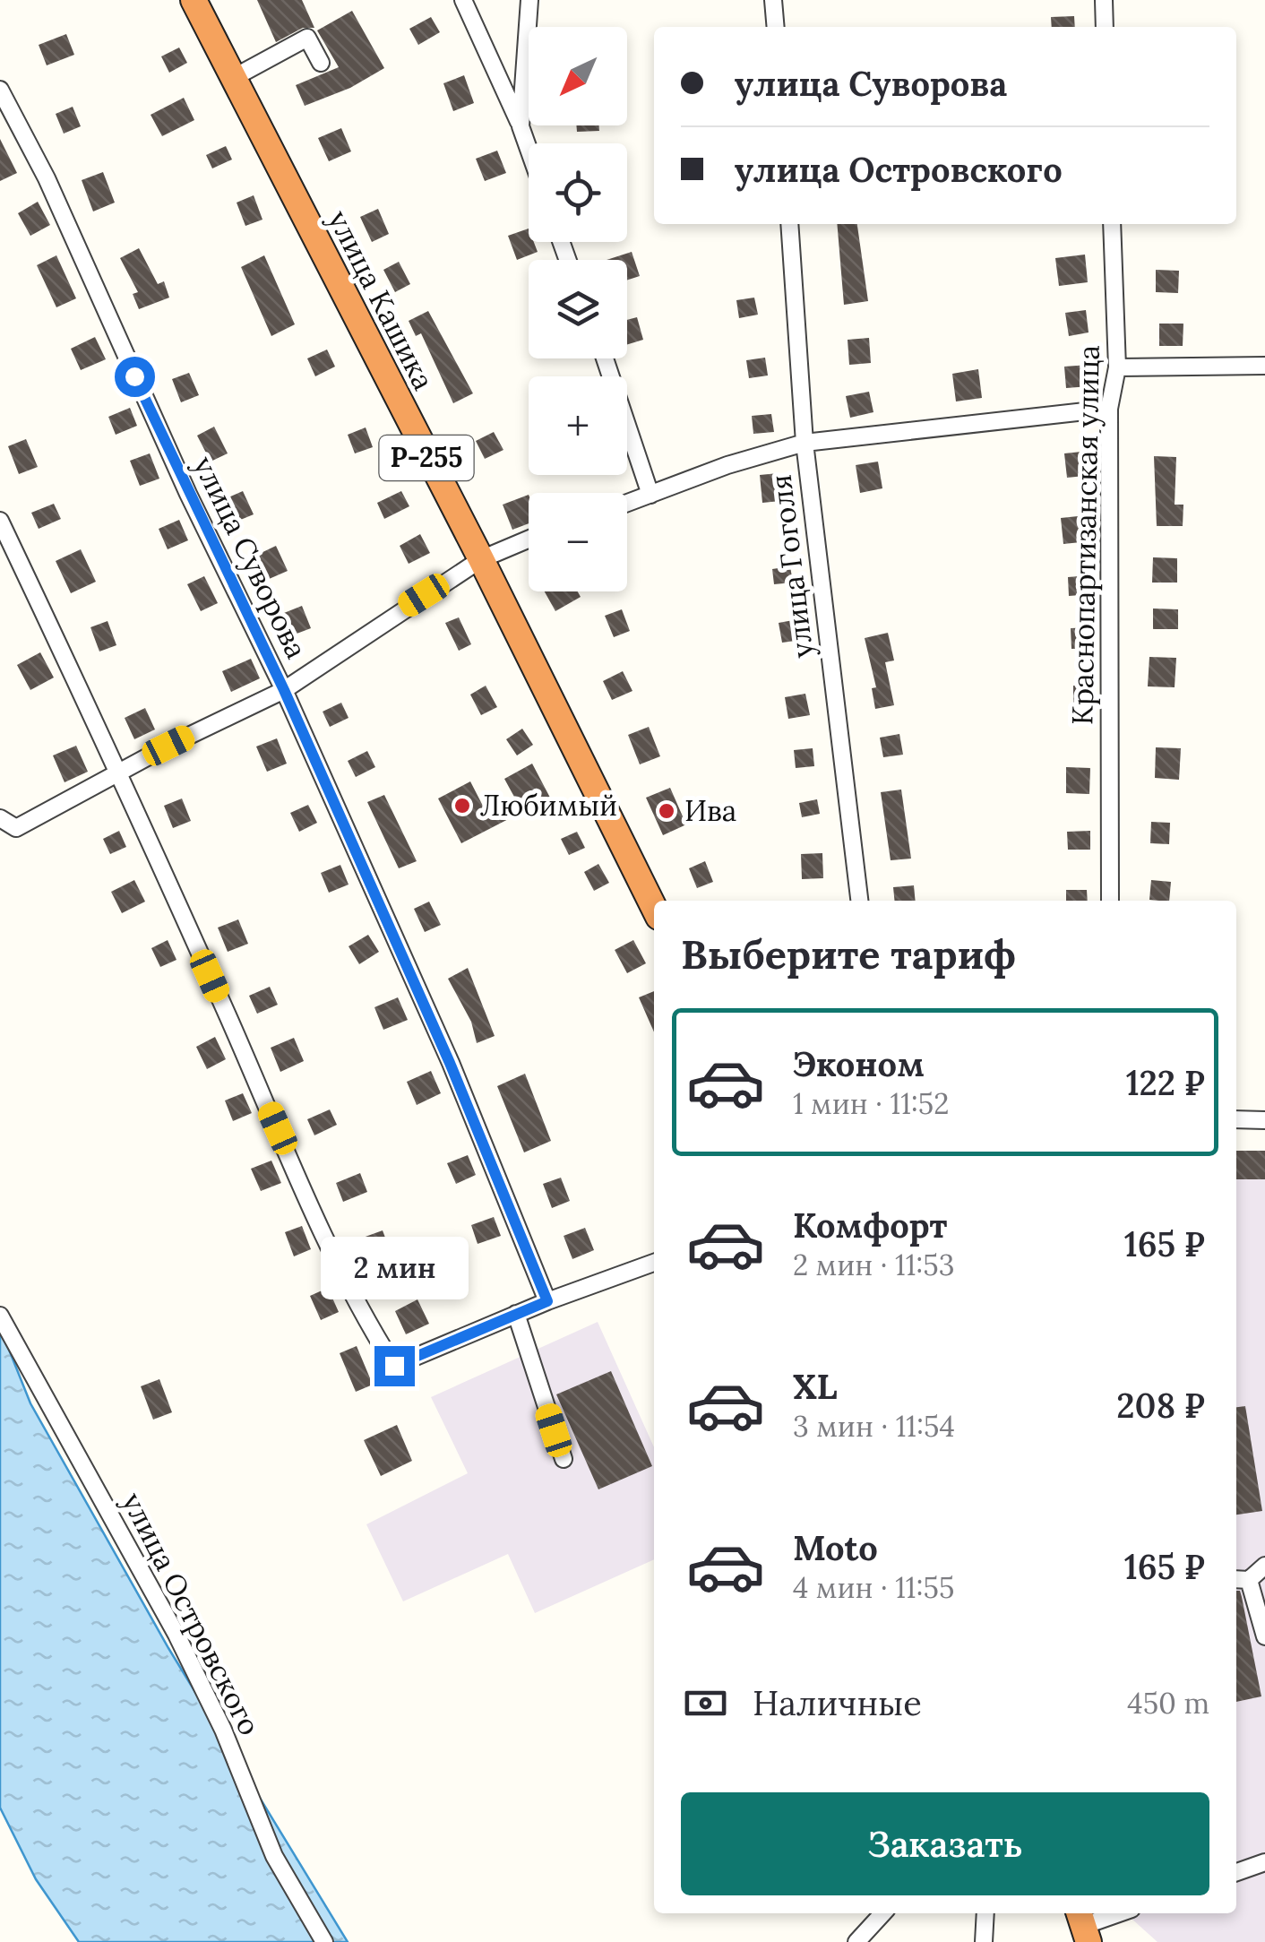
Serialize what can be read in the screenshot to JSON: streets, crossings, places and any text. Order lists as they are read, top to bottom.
{
  "streets": {
    "highway": ["улица Кашика", "Р-255"],
    "street": [
      "Краснопартизанская улица",
      "улица Суворова",
      "улица Гоголя",
      "улица Островского"
    ]
  },
  "places": ["Любимый", "Ива"],
  "north": "bottom left",
  "page": {
    "map_buttons": ["+", "−"],
    "banner": ["улица Суворова", "улица Островского"],
    "heading": "Выберите тариф",
    "list": [
      {
        "name": "Эконом",
        "note": "1 мин · 11:52",
        "value": "122 ₽"
      },
      {
        "name": "Комфорт",
        "note": "2 мин · 11:53",
        "value": "165 ₽"
      },
      {
        "name": "XL",
        "note": "3 мин · 11:54",
        "value": "208 ₽"
      },
      {
        "name": "Moto",
        "note": "4 мин · 11:55",
        "value": "165 ₽"
      }
    ],
    "bubble": "2 мин",
    "pay": ["Наличные", "450 m"],
    "buttons": "Заказать"
  }
}
